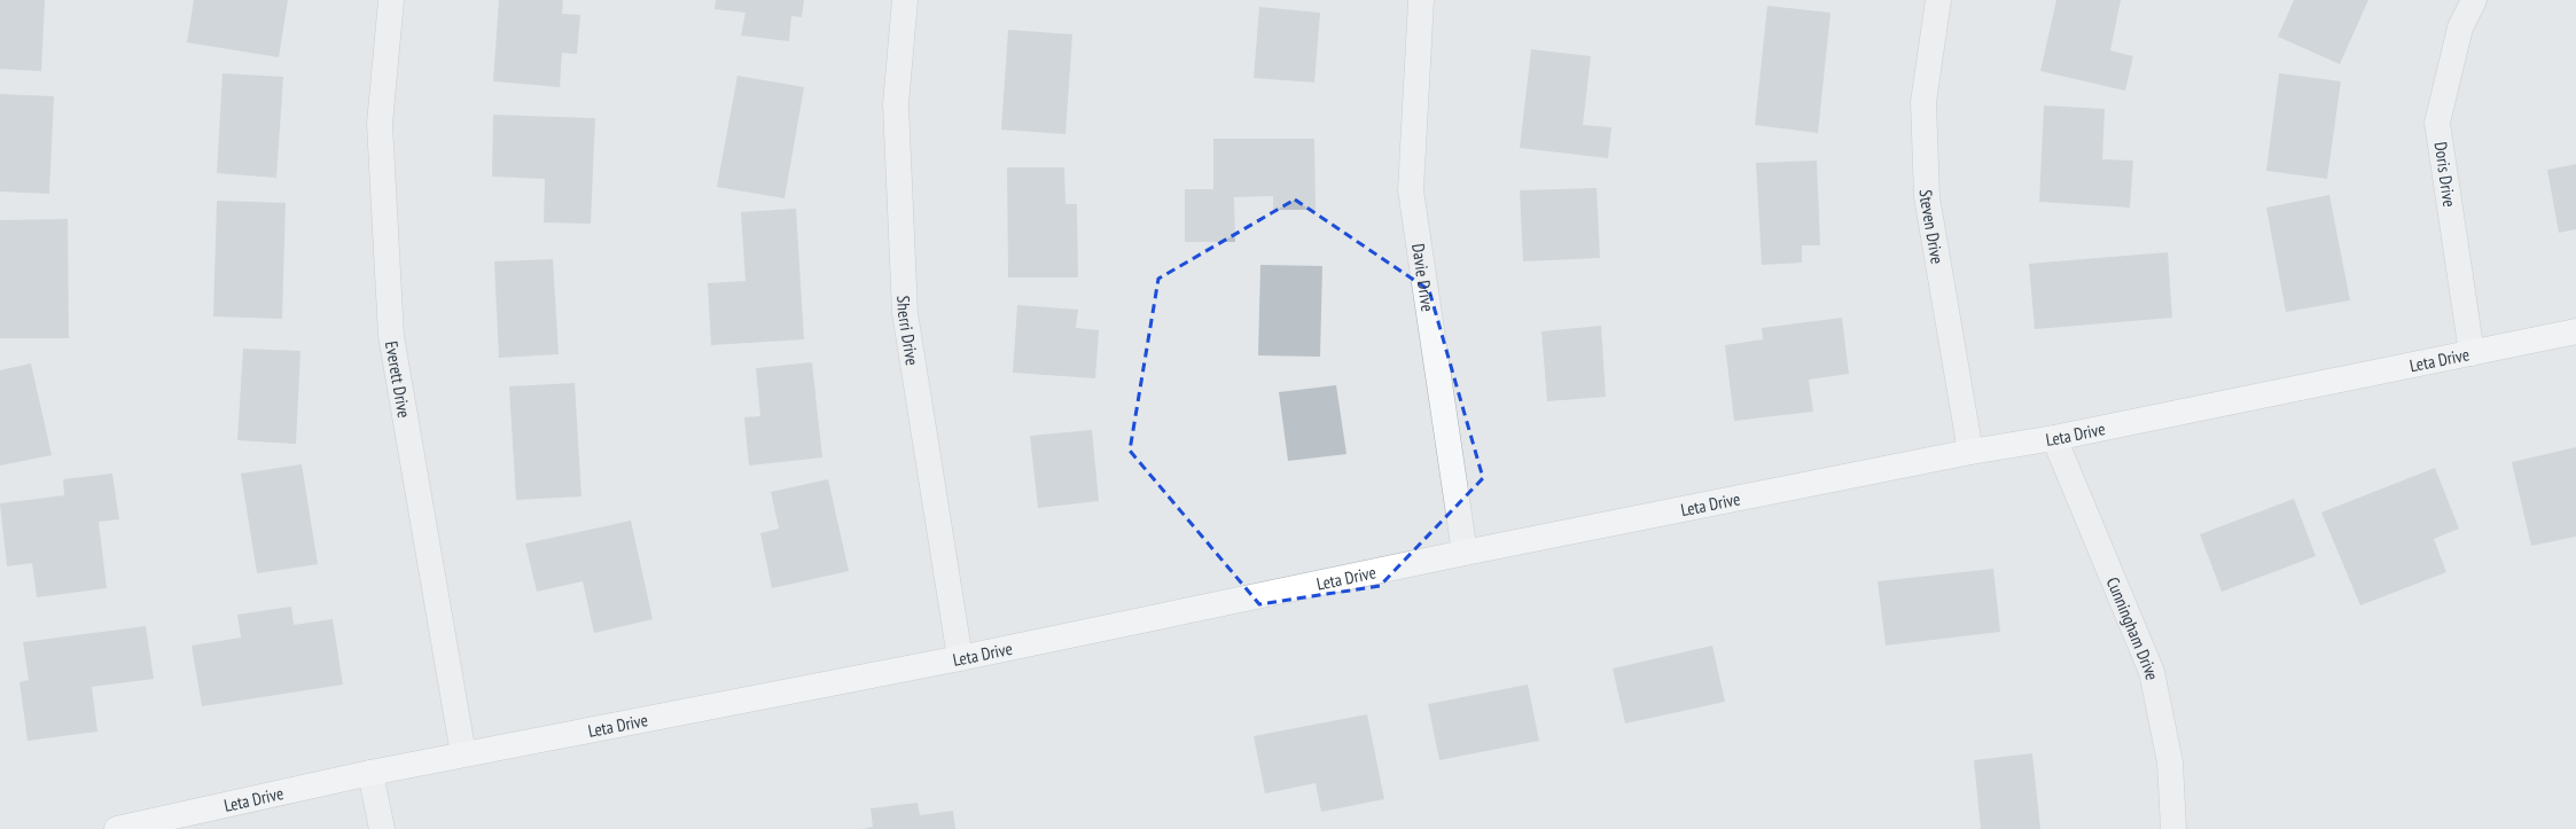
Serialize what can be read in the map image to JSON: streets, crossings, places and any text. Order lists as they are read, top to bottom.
{
  "streets": {
    "street": [
      "Doris Drive",
      "Steven Drive",
      "Davie Drive",
      "Sherri Drive",
      "Leta Drive",
      "Everett Drive",
      "Cunningham Drive"
    ]
  },
  "crossings": [
    ["Doris Drive", "Leta Drive"],
    ["Steven Drive", "Leta Drive"],
    ["Davie Drive", "Leta Drive"],
    ["Sherri Drive", "Leta Drive"],
    ["Leta Drive", "Everett Drive"],
    ["Leta Drive", "Cunningham Drive"]
  ]
}
